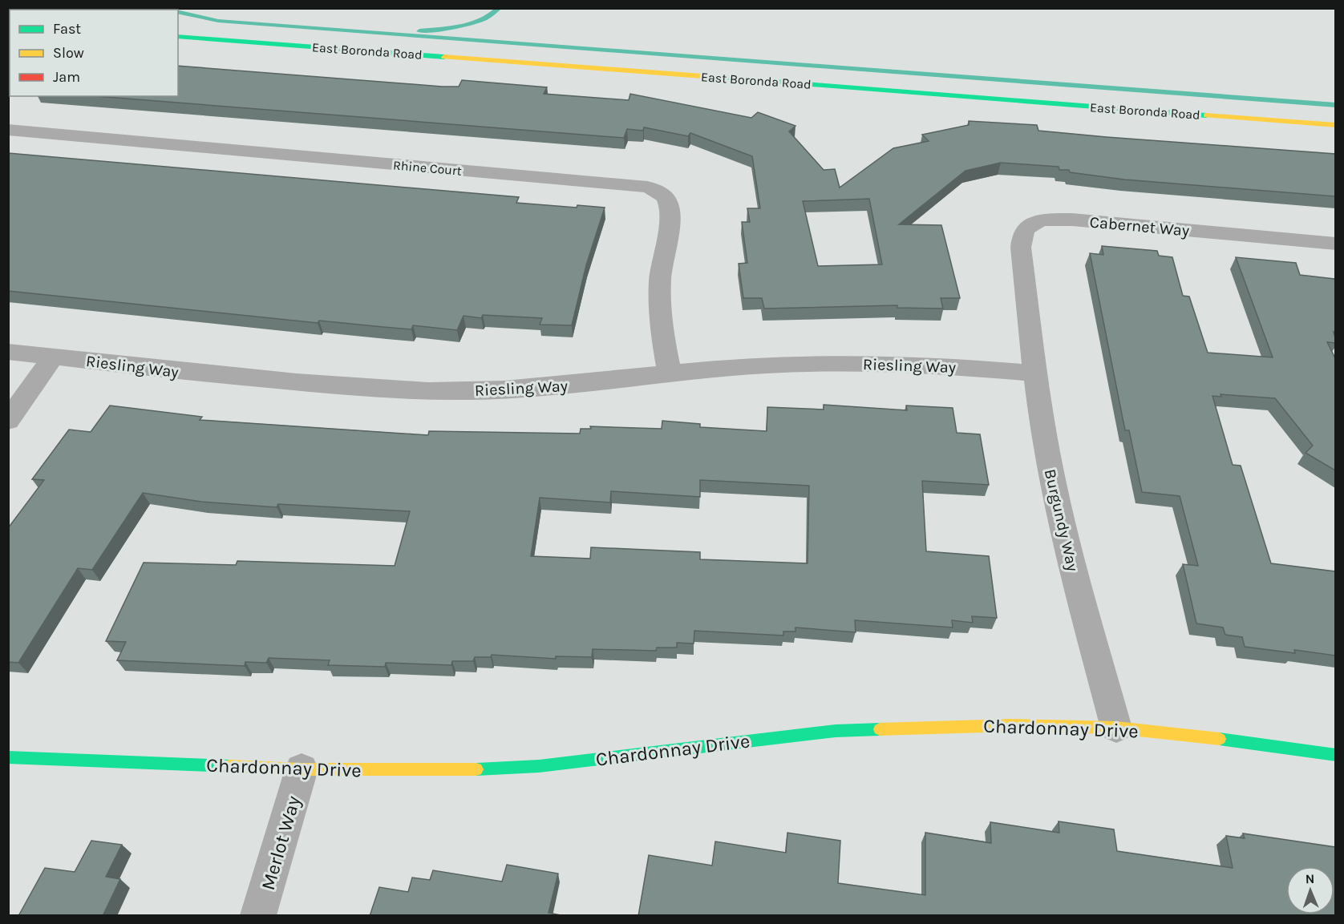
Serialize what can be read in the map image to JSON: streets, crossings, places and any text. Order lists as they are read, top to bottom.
{
  "streets": {
    "main road": ["East Boronda Road", "Chardonnay Drive"],
    "street": [
      "Rhine Court",
      "Cabernet Way",
      "Riesling Way",
      "Burgundy Way",
      "Merlot Way"
    ]
  },
  "crossings": [
    ["Rhine Court", "Riesling Way"],
    ["Cabernet Way", "Burgundy Way"],
    ["Riesling Way", "Burgundy Way"],
    ["Burgundy Way", "Chardonnay Drive"],
    ["Chardonnay Drive", "Merlot Way"]
  ],
  "legend": ["Fast", "Slow", "Jam"],
  "north": "top"
}
